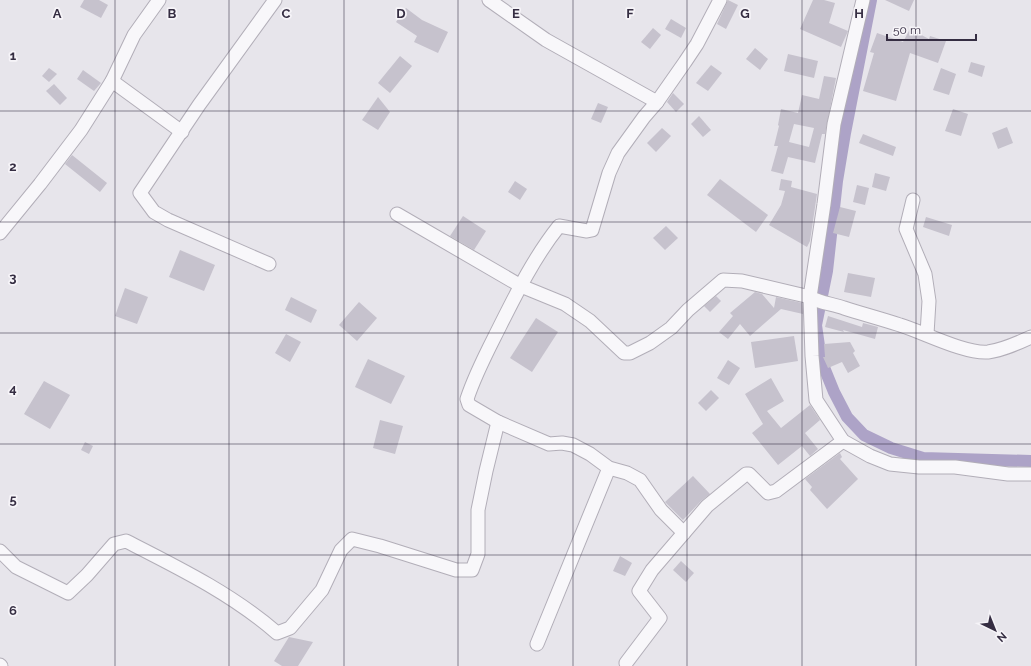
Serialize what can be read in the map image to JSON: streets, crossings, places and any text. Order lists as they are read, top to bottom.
{
  "scale_bar": "50 m",
  "north": "bottom right",
  "grid": {
    "columns": [
      "A",
      "B",
      "C",
      "D",
      "E",
      "F",
      "G",
      "H"
    ],
    "rows": [
      "1",
      "2",
      "3",
      "4",
      "5",
      "6"
    ]
  }
}
